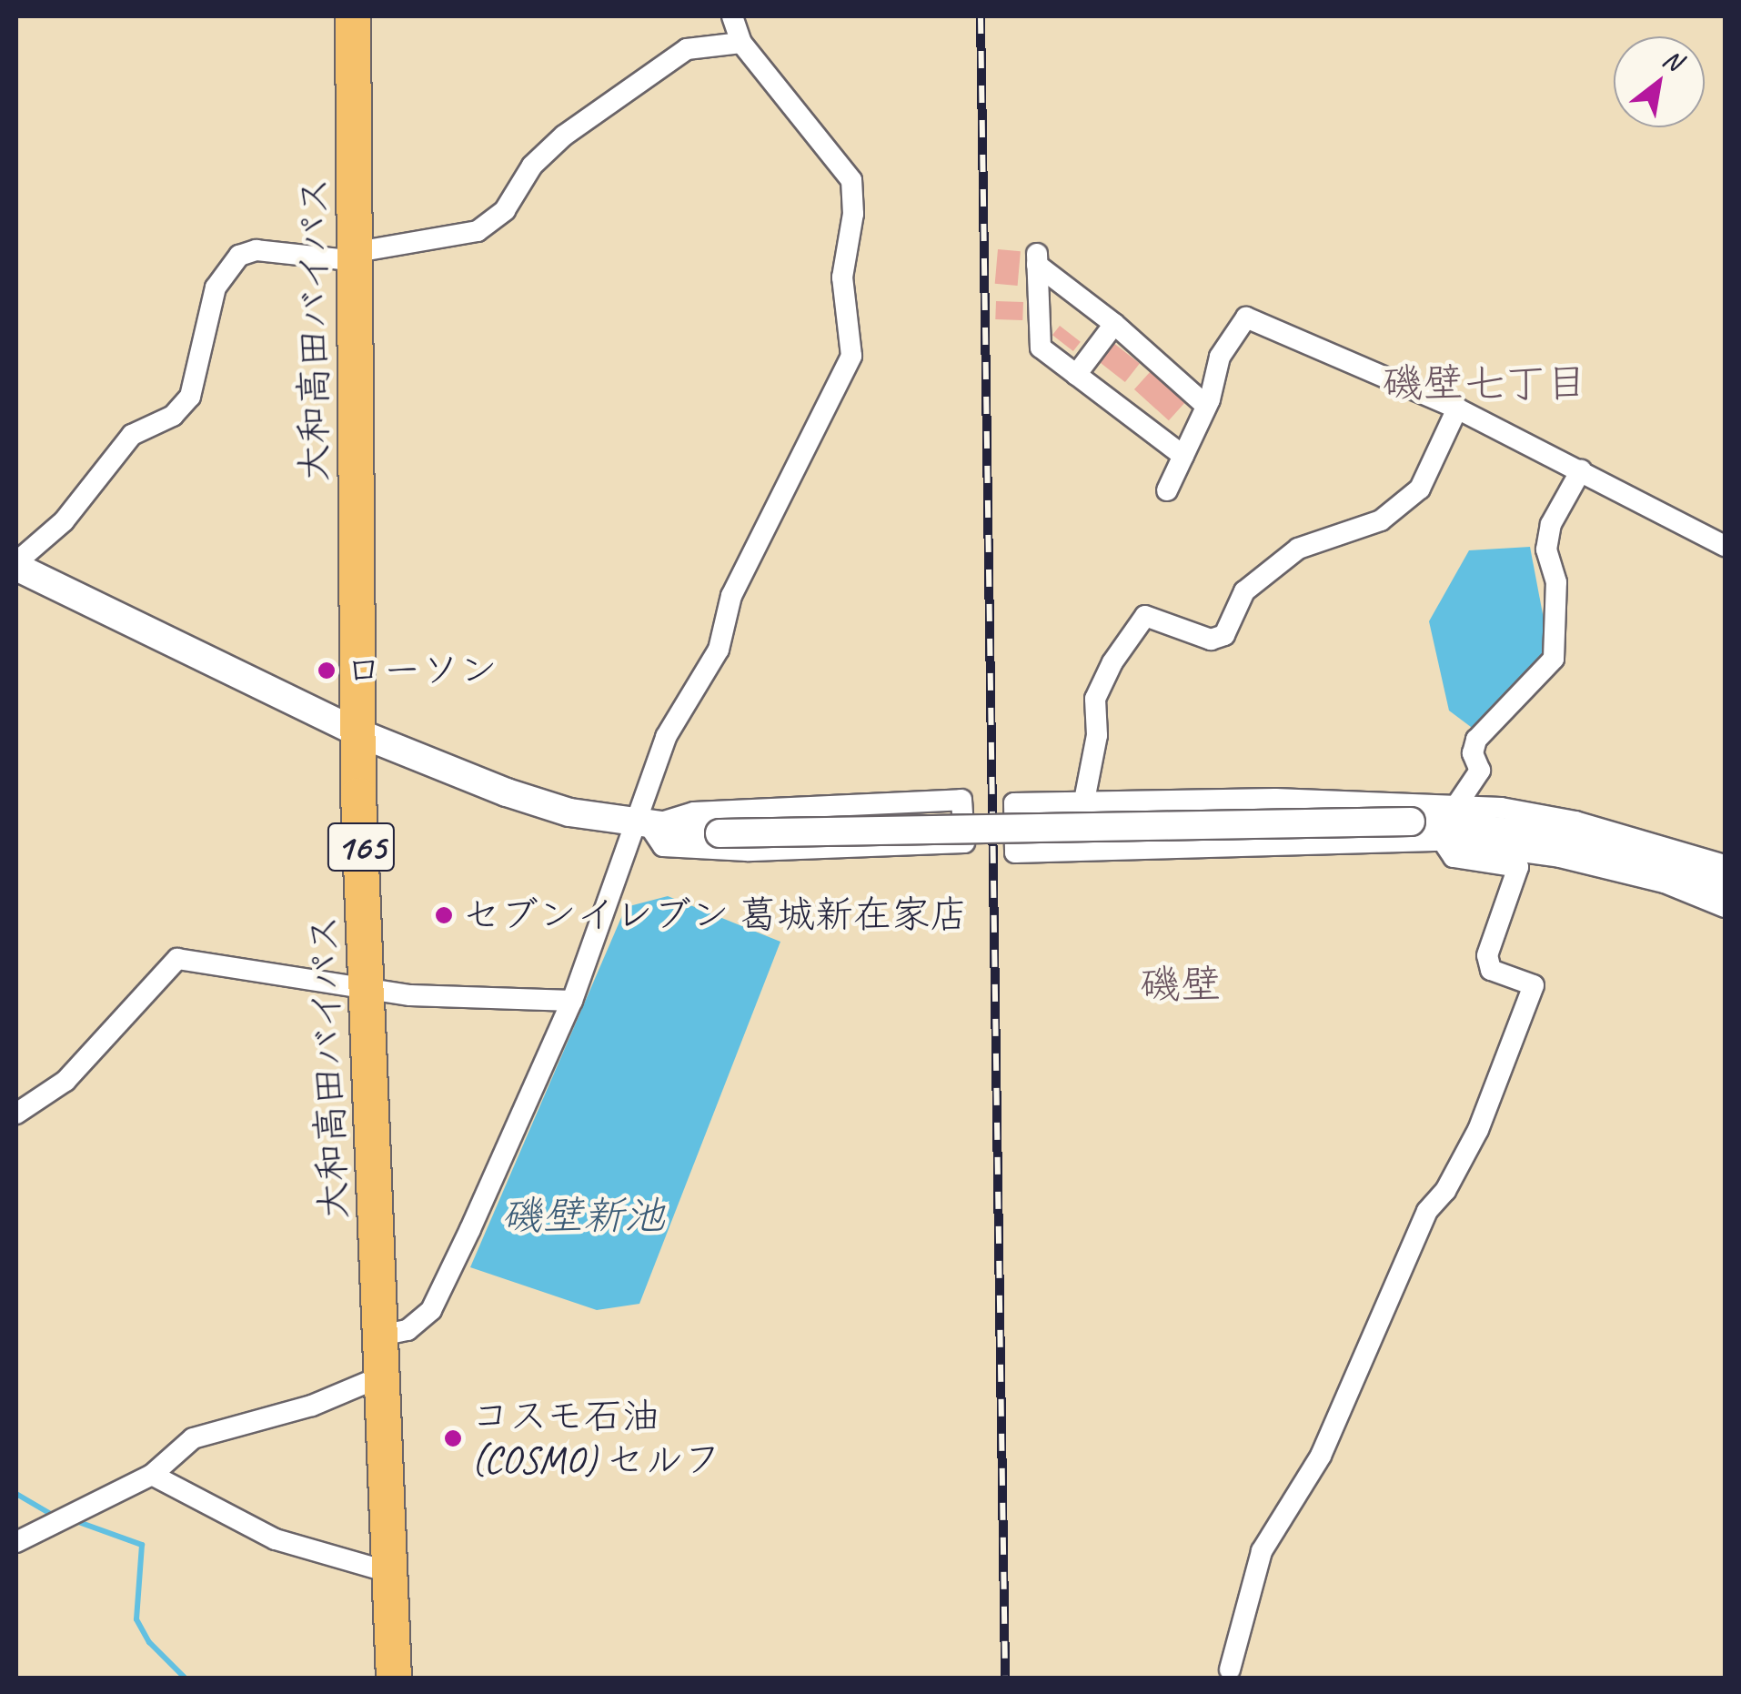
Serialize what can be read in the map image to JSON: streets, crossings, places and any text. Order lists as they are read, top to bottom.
{
  "streets": {
    "highway": ["大和高田バイパス", "165"]
  },
  "districts": ["磯壁七丁目", "磯壁"],
  "water": ["磯壁新池"],
  "places": ["ローソン", "セブンイレブン 葛城新在家店", "コスモ石油 (COSMO) セルフ"],
  "north": "top right"
}
